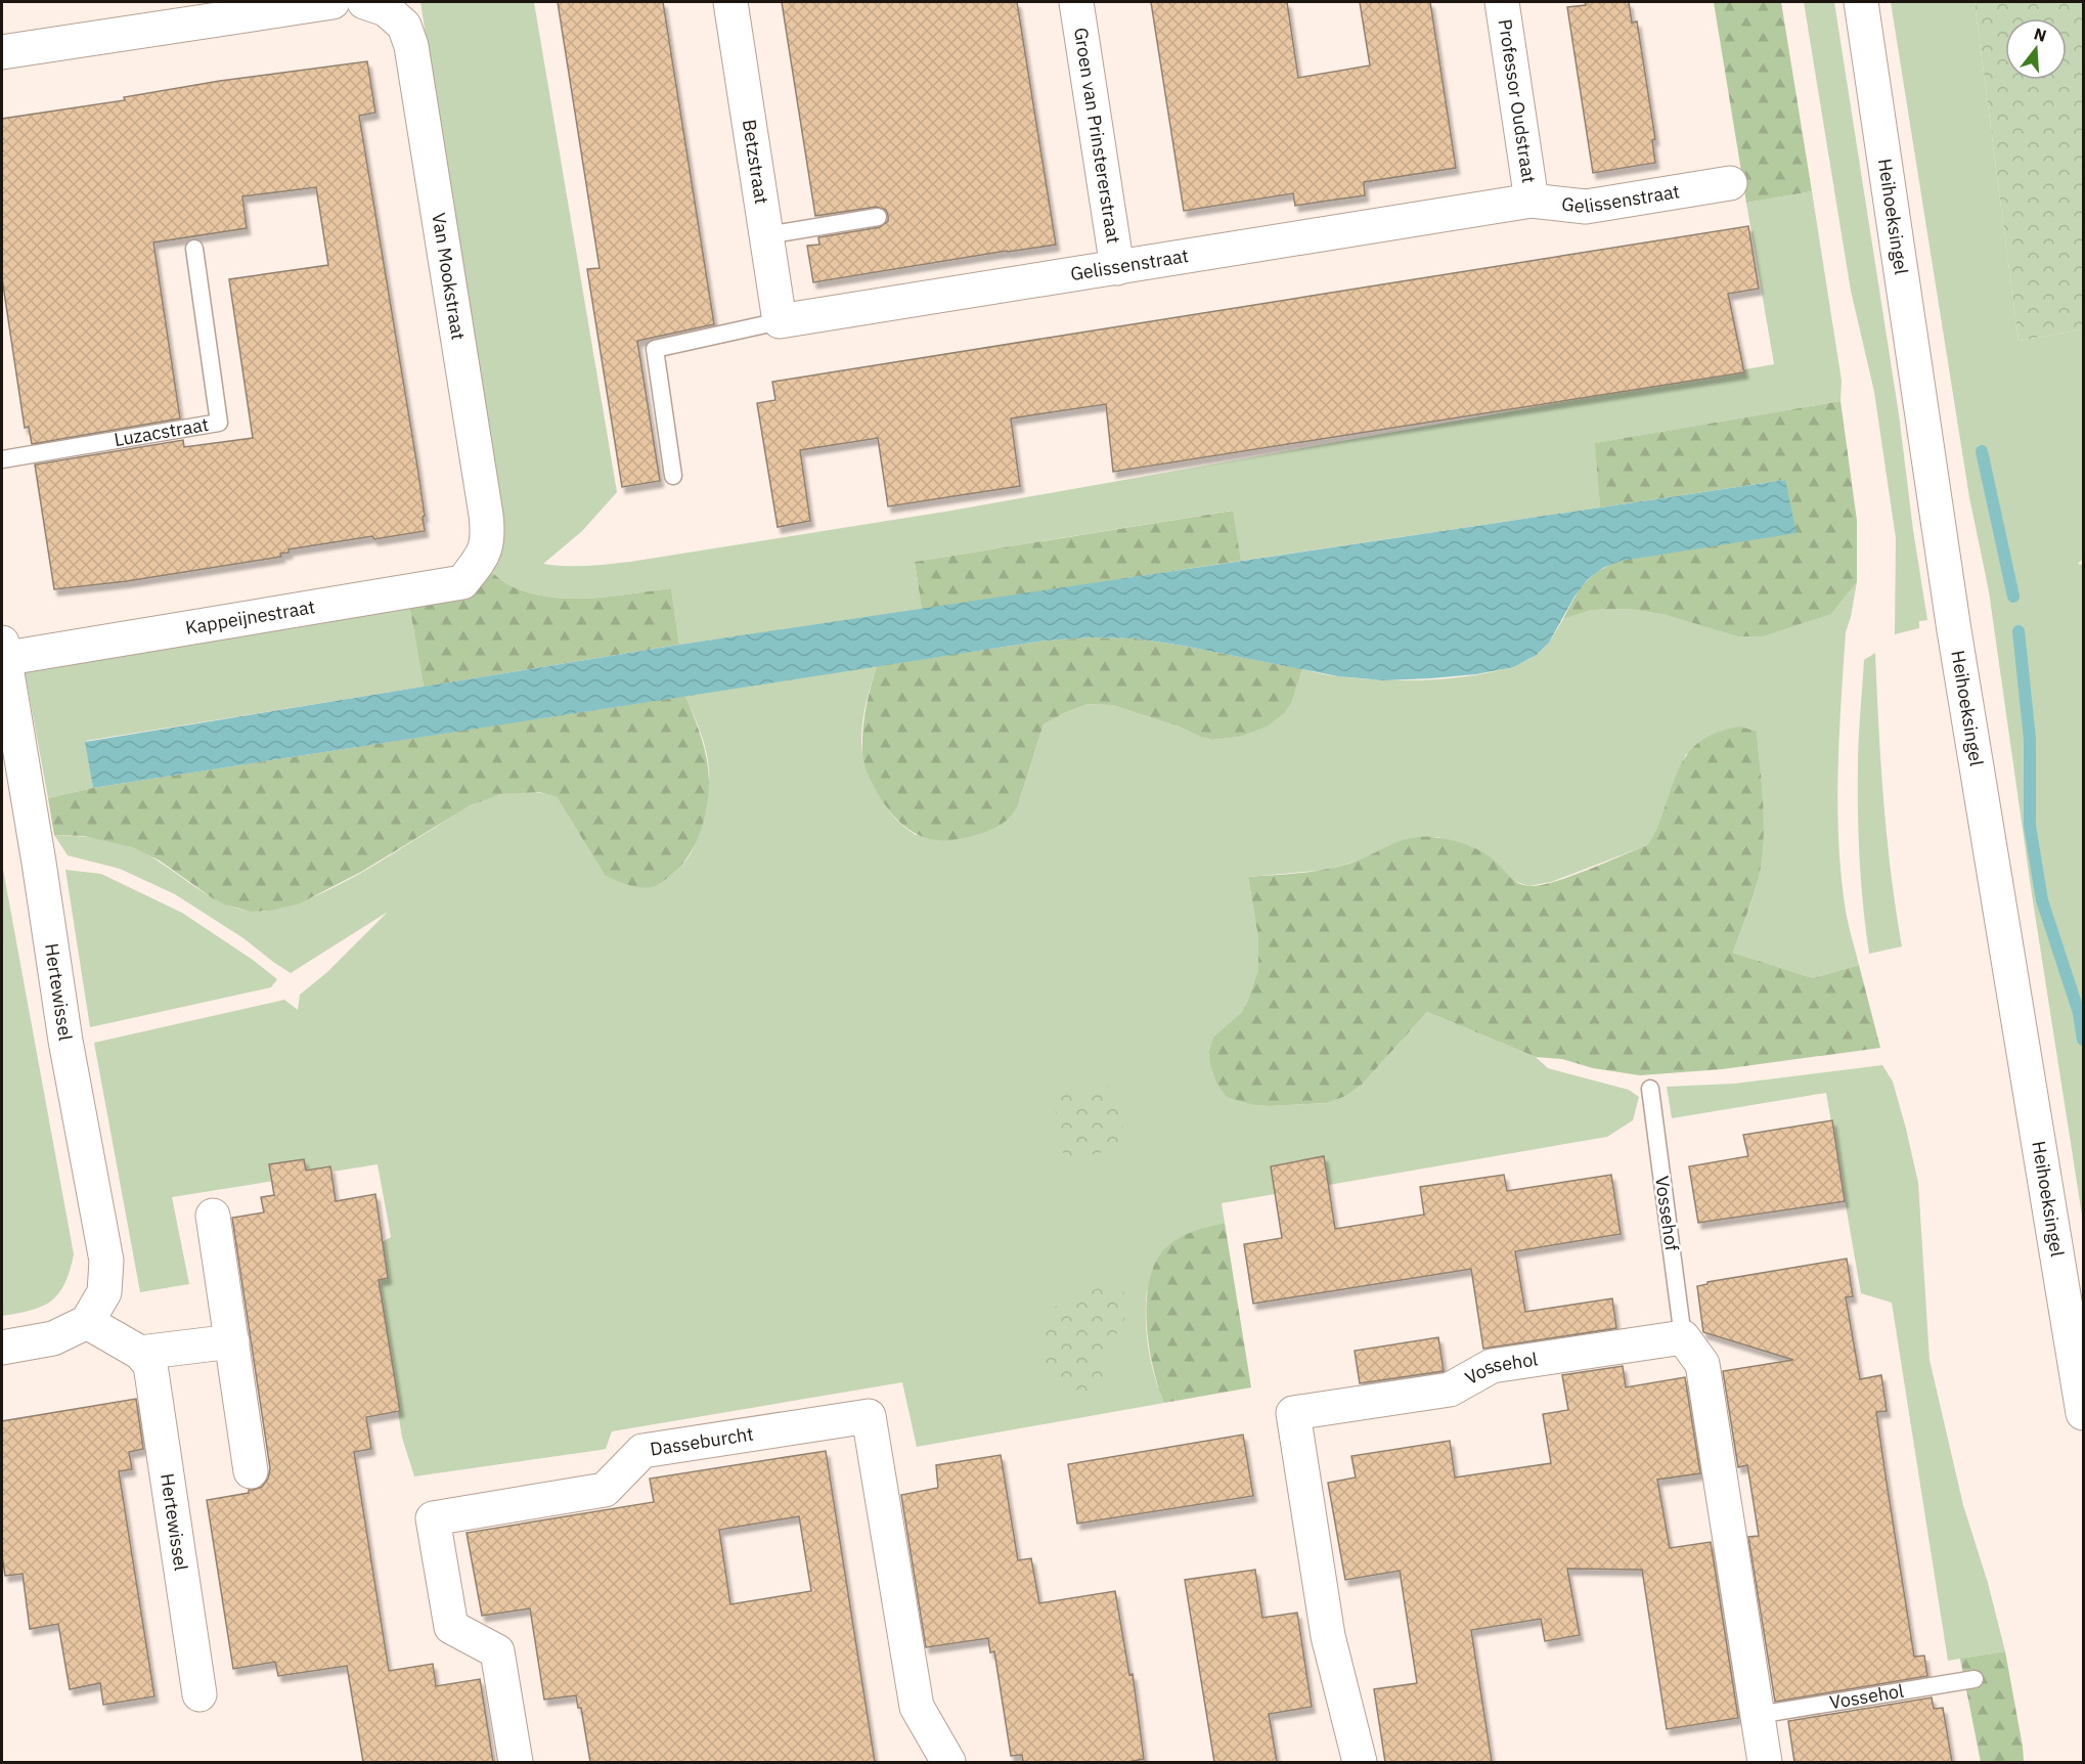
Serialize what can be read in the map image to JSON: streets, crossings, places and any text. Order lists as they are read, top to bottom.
{
  "streets": {
    "street": [
      "Professor Oudstraat",
      "Groen van Prinstererstraat",
      "Betzstraat",
      "Gelissenstraat",
      "Heihoeksingel",
      "Van Mookstraat",
      "Kappeijnestraat",
      "Hertewissel",
      "Vossehol",
      "Dasseburcht"
    ],
    "lane": ["Luzacstraat", "Vossehof"]
  },
  "crossings": [
    ["Professor Oudstraat", "Gelissenstraat"],
    ["Groen van Prinstererstraat", "Gelissenstraat"],
    ["Betzstraat", "Gelissenstraat"],
    ["Van Mookstraat", "Kappeijnestraat"],
    ["Kappeijnestraat", "Hertewissel"],
    ["Vossehof", "Vossehol"]
  ],
  "north": "top"
}
